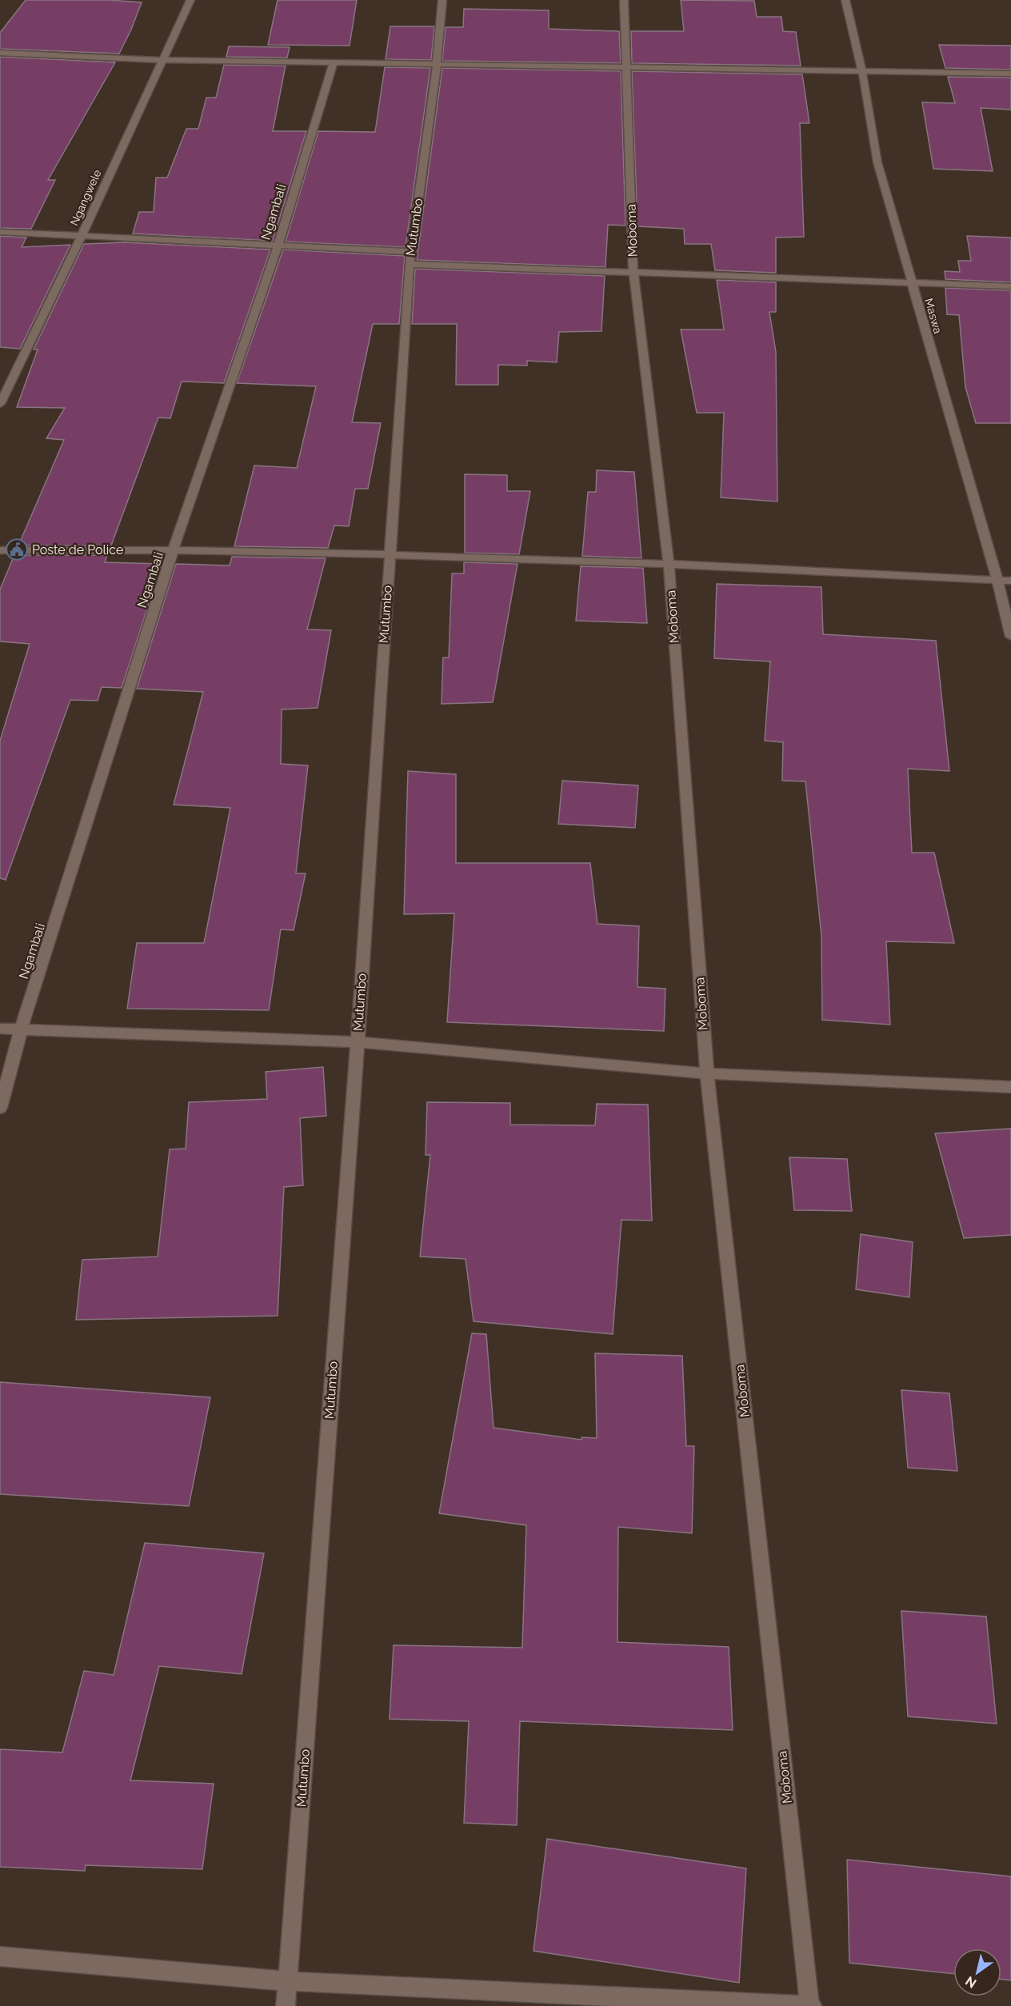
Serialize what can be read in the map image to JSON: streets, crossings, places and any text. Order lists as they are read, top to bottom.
{
  "streets": {
    "street": [
      "Ngangwele",
      "Ngambali",
      "Mutumbo",
      "Moboma",
      "Maswa"
    ]
  },
  "places": {
    "public building": ["Poste de Police"]
  },
  "north": "bottom left"
}
